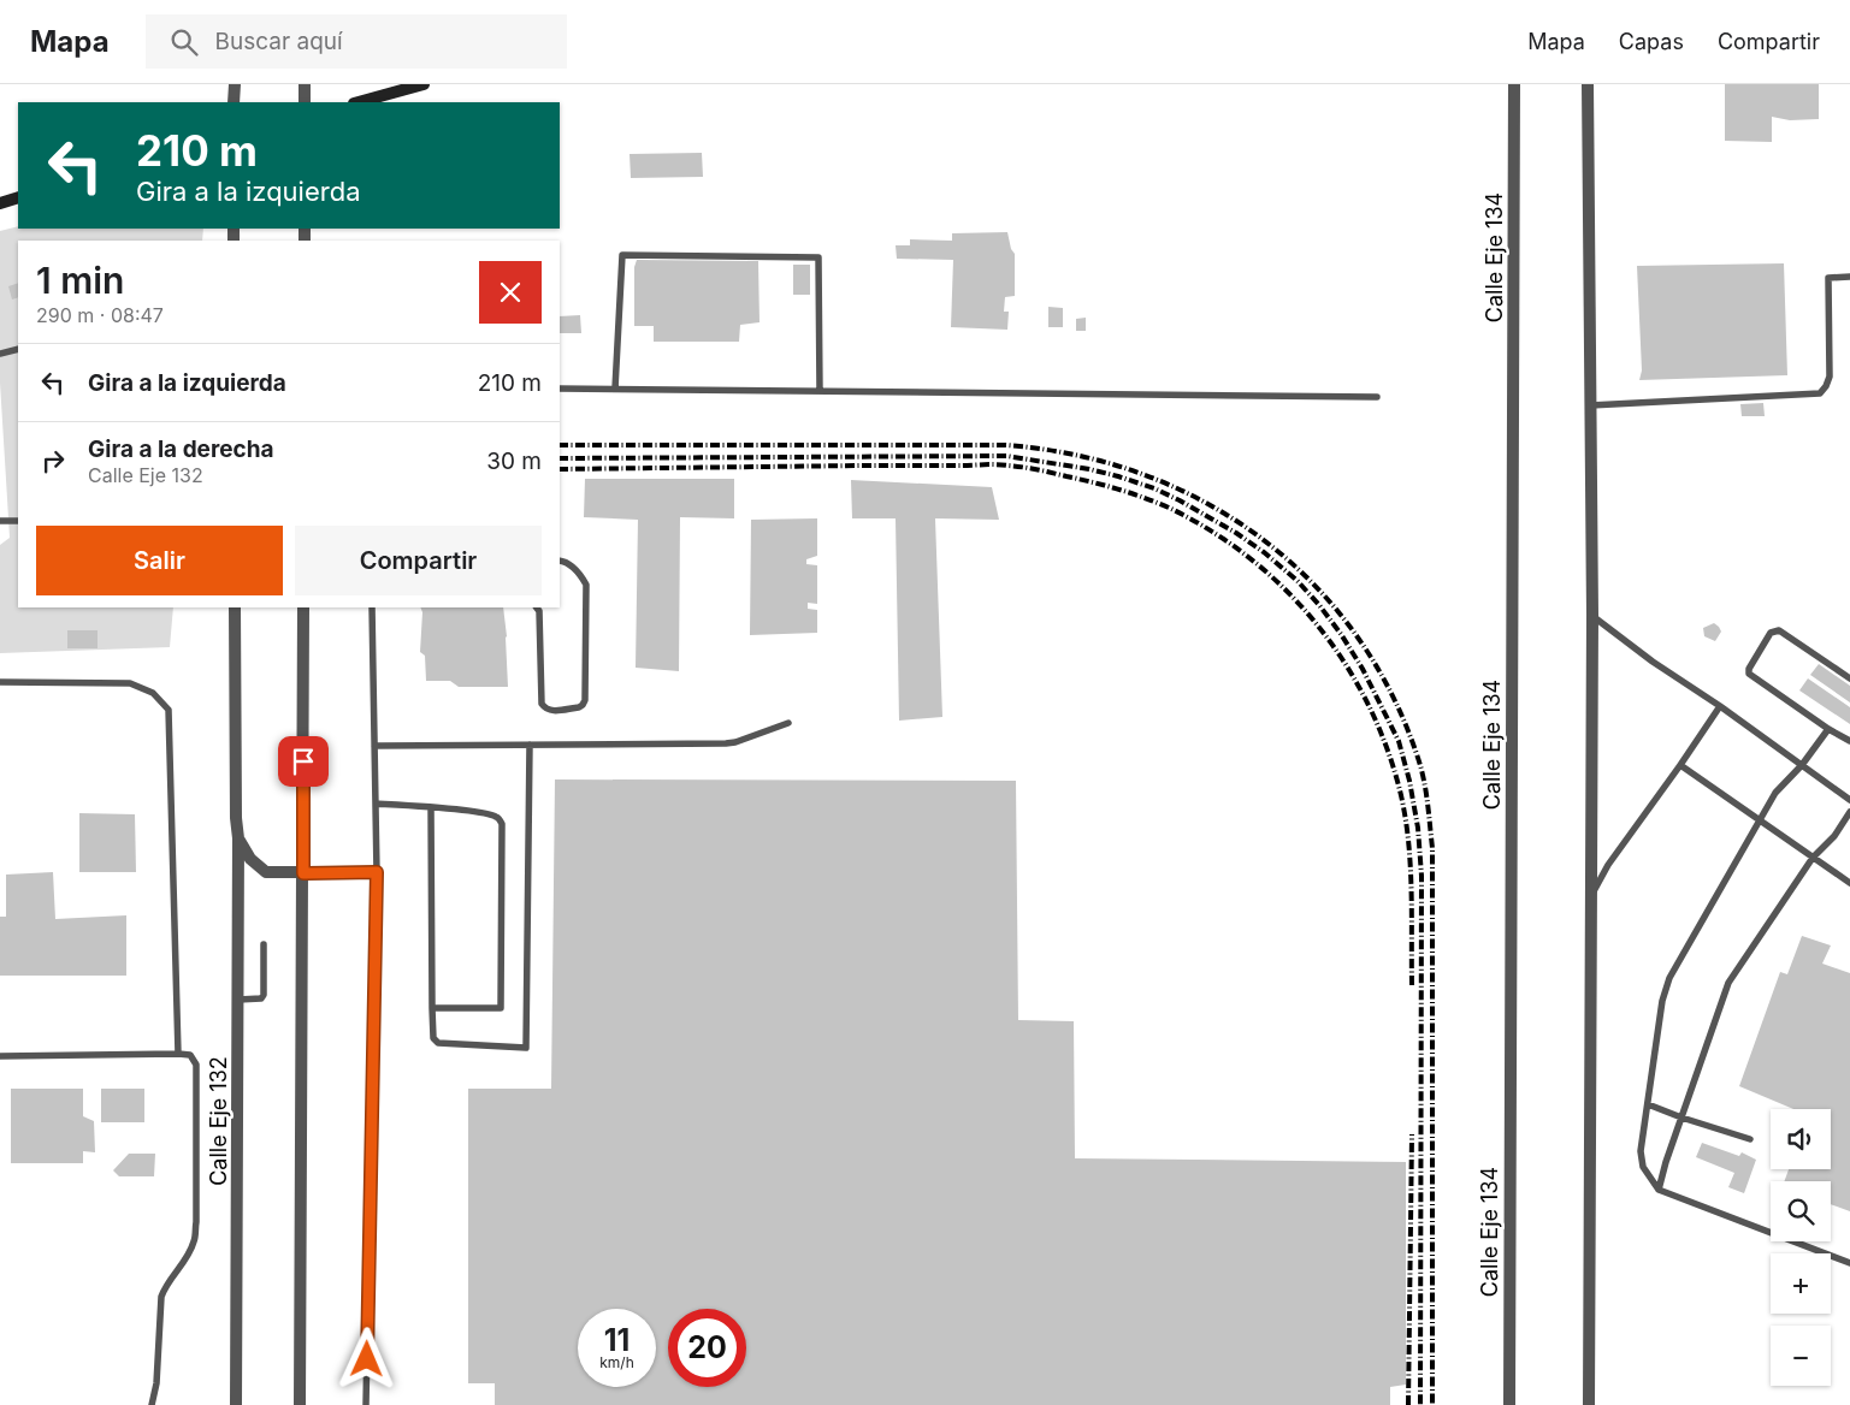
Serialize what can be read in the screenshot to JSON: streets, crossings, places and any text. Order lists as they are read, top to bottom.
{
  "streets": {
    "street": ["Calle Eje 134", "Calle Eje 132"]
  },
  "page": {
    "header": "Mapa",
    "search": "Buscar aquí",
    "nav": ["Mapa", "Capas", "Compartir"],
    "turn": ["210 m", "Gira a la izquierda"],
    "heading": ["1 min", "290 m · 08:47"],
    "list": [
      {
        "name": "Gira a la izquierda",
        "value": "210 m"
      },
      {
        "name": "Gira a la derecha",
        "note": "Calle Eje 132",
        "value": "30 m"
      }
    ],
    "buttons": ["Salir", "Compartir"],
    "map_buttons": ["+", "−"],
    "speed": "11 km/h",
    "limit": "20"
  }
}
